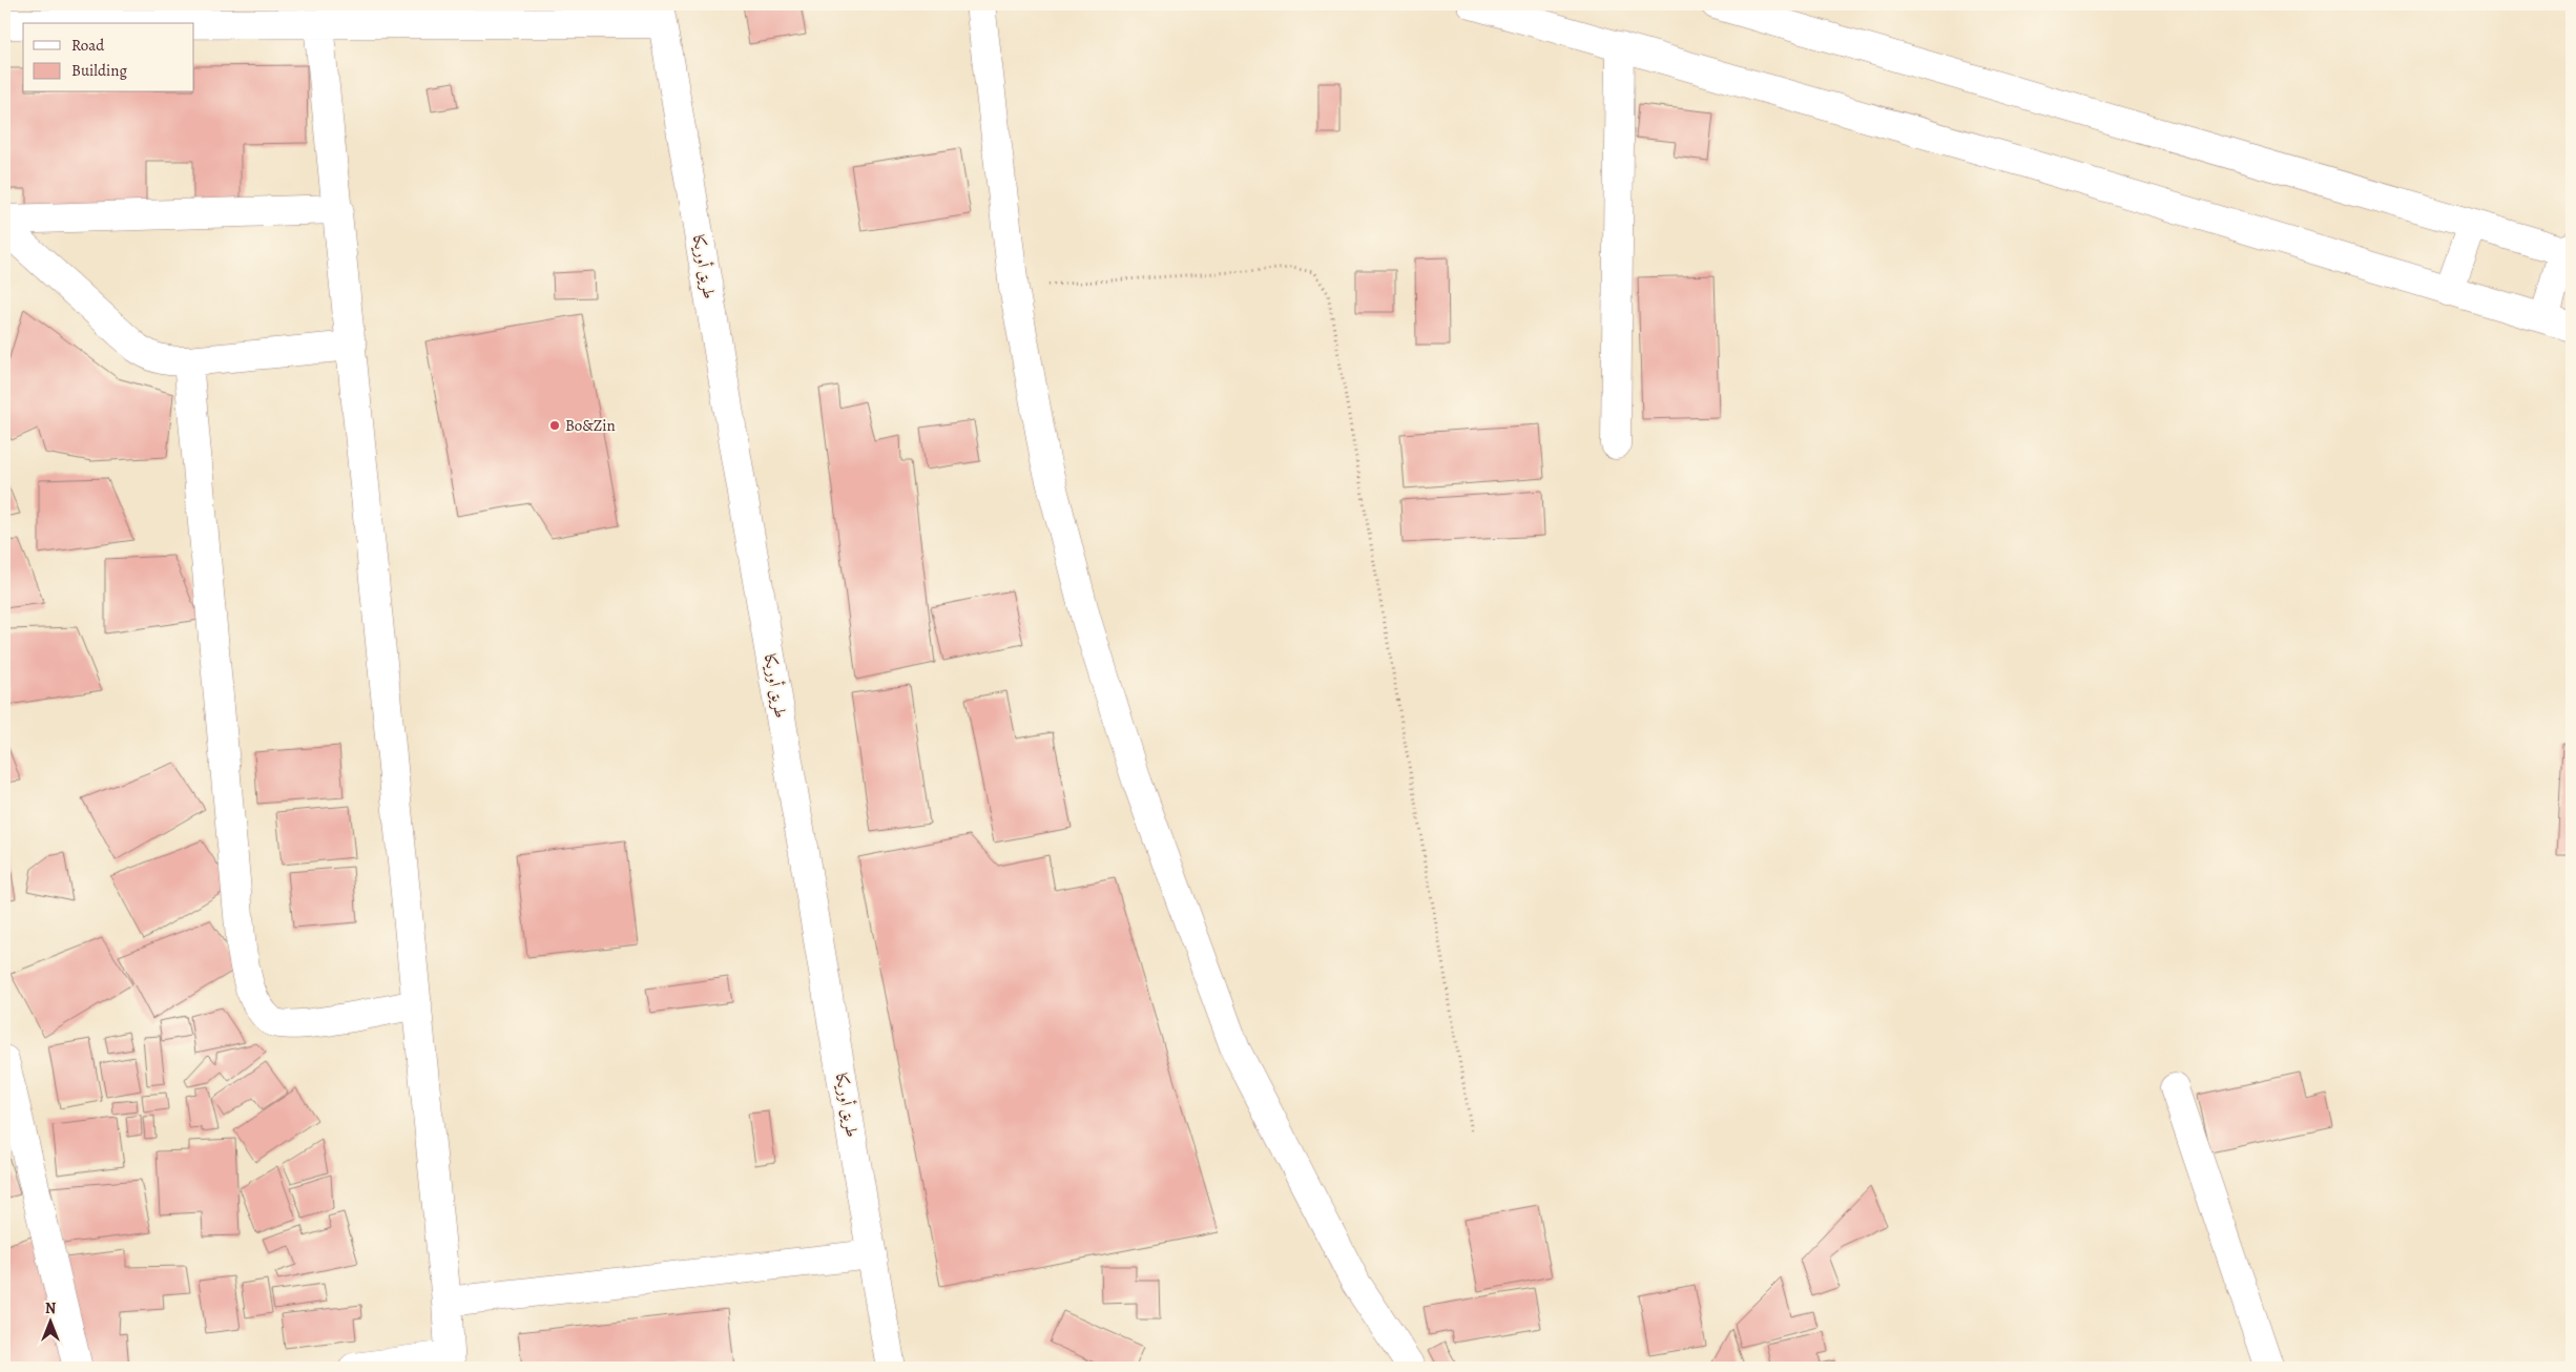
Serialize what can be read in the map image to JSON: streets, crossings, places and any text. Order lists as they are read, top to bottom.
{
  "streets": {
    "street": ["طريق أوريكا"]
  },
  "places": ["Bo&Zin"],
  "legend": ["Road", "Building"],
  "north": "top"
}
